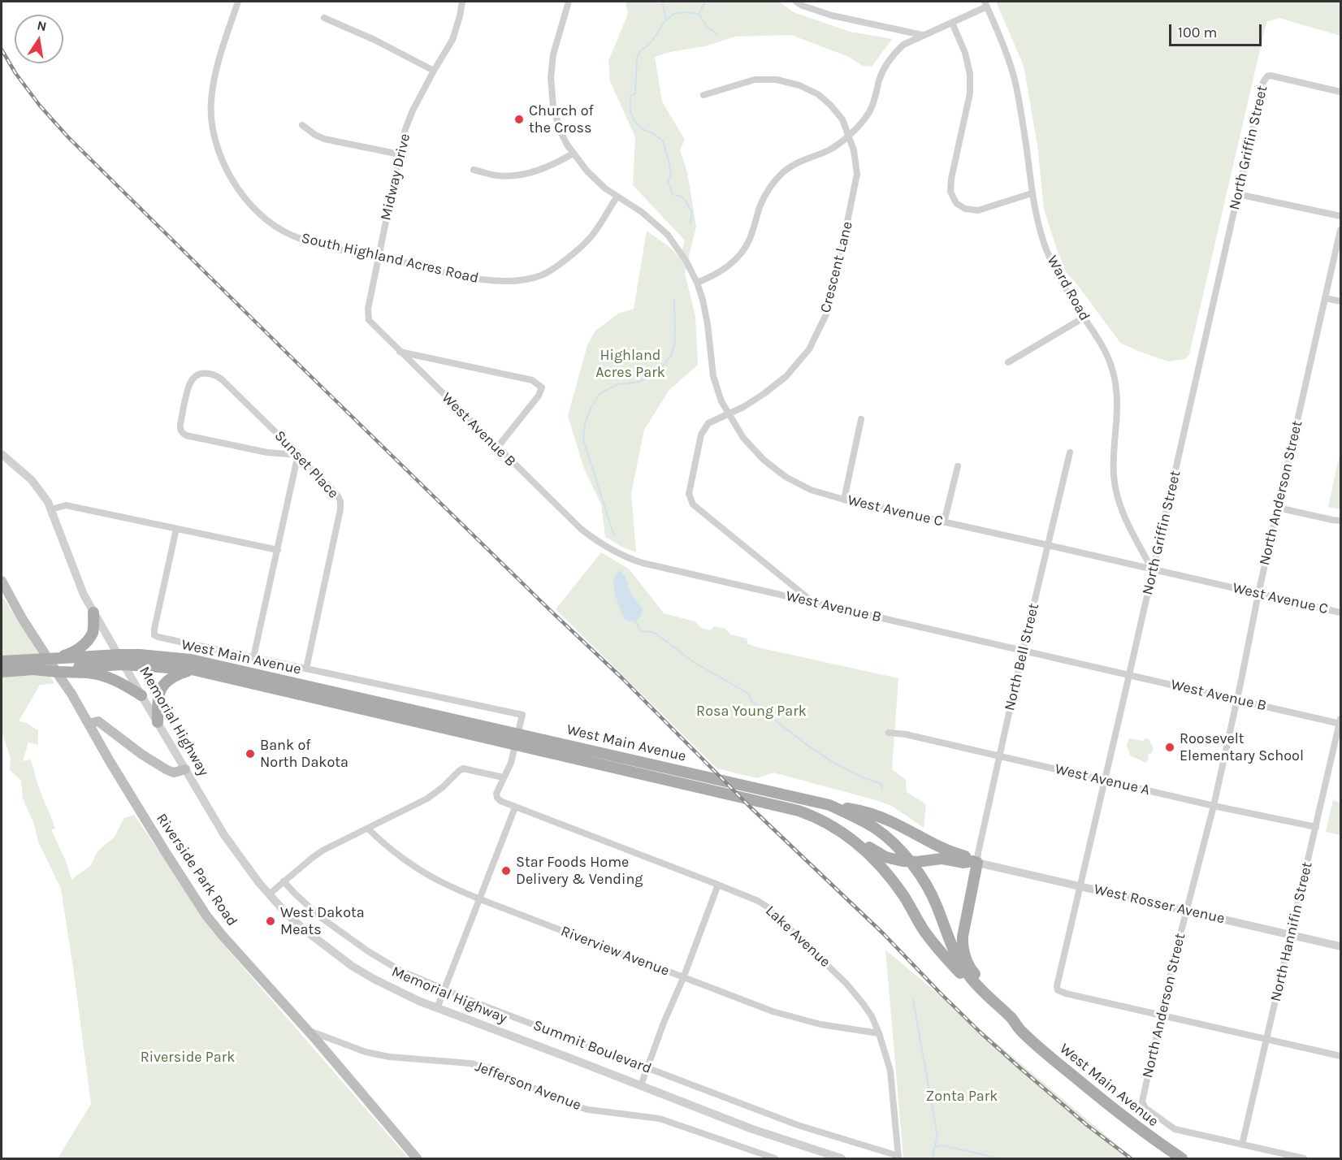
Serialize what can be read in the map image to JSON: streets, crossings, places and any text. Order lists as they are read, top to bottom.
{
  "streets": {
    "main road": ["West Main Avenue", "Riverside Park Road"],
    "street": [
      "North Griffin Street",
      "Midway Drive",
      "South Highland Acres Road",
      "Crescent Lane",
      "Ward Road",
      "West Avenue B",
      "Sunset Place",
      "North Anderson Street",
      "West Avenue C",
      "North Bell Street",
      "Memorial Highway",
      "West Avenue A",
      "West Rosser Avenue",
      "North Hannifin Street",
      "Lake Avenue",
      "Riverview Avenue",
      "Summit Boulevard",
      "Jefferson Avenue"
    ]
  },
  "crossings": [
    ["North Griffin Street", "Ward Road"],
    ["North Griffin Street", "West Avenue B"],
    ["North Griffin Street", "North Anderson Street"],
    ["North Griffin Street", "West Avenue C"],
    ["North Griffin Street", "West Avenue A"],
    ["North Griffin Street", "West Rosser Avenue"],
    ["Midway Drive", "South Highland Acres Road"],
    ["Midway Drive", "West Avenue B"],
    ["South Highland Acres Road", "West Avenue C"],
    ["Crescent Lane", "West Avenue B"],
    ["Crescent Lane", "West Avenue C"],
    ["Ward Road", "West Avenue C"],
    ["West Avenue B", "North Anderson Street"],
    ["West Avenue B", "North Bell Street"],
    ["West Avenue B", "North Hannifin Street"],
    ["North Anderson Street", "West Avenue C"],
    ["North Anderson Street", "West Avenue A"],
    ["North Anderson Street", "West Rosser Avenue"],
    ["North Anderson Street", "North Hannifin Street"],
    ["West Avenue C", "North Bell Street"],
    ["West Main Avenue", "Memorial Highway"],
    ["North Bell Street", "West Avenue A"],
    ["North Bell Street", "West Rosser Avenue"],
    ["West Avenue A", "North Hannifin Street"],
    ["Riverside Park Road", "Jefferson Avenue"],
    ["West Rosser Avenue", "North Hannifin Street"],
    ["Lake Avenue", "Riverview Avenue"],
    ["Lake Avenue", "Summit Boulevard"]
  ],
  "parks": [
    "Highland Acres Park",
    "Rosa Young Park",
    "Riverside Park",
    "Zonta Park"
  ],
  "places": [
    "Church of the Cross",
    "Roosevelt Elementary School",
    "Bank of North Dakota",
    "Star Foods Home Delivery & Vending",
    "West Dakota Meats"
  ],
  "scale_bar": "100 m",
  "north": "top"
}
